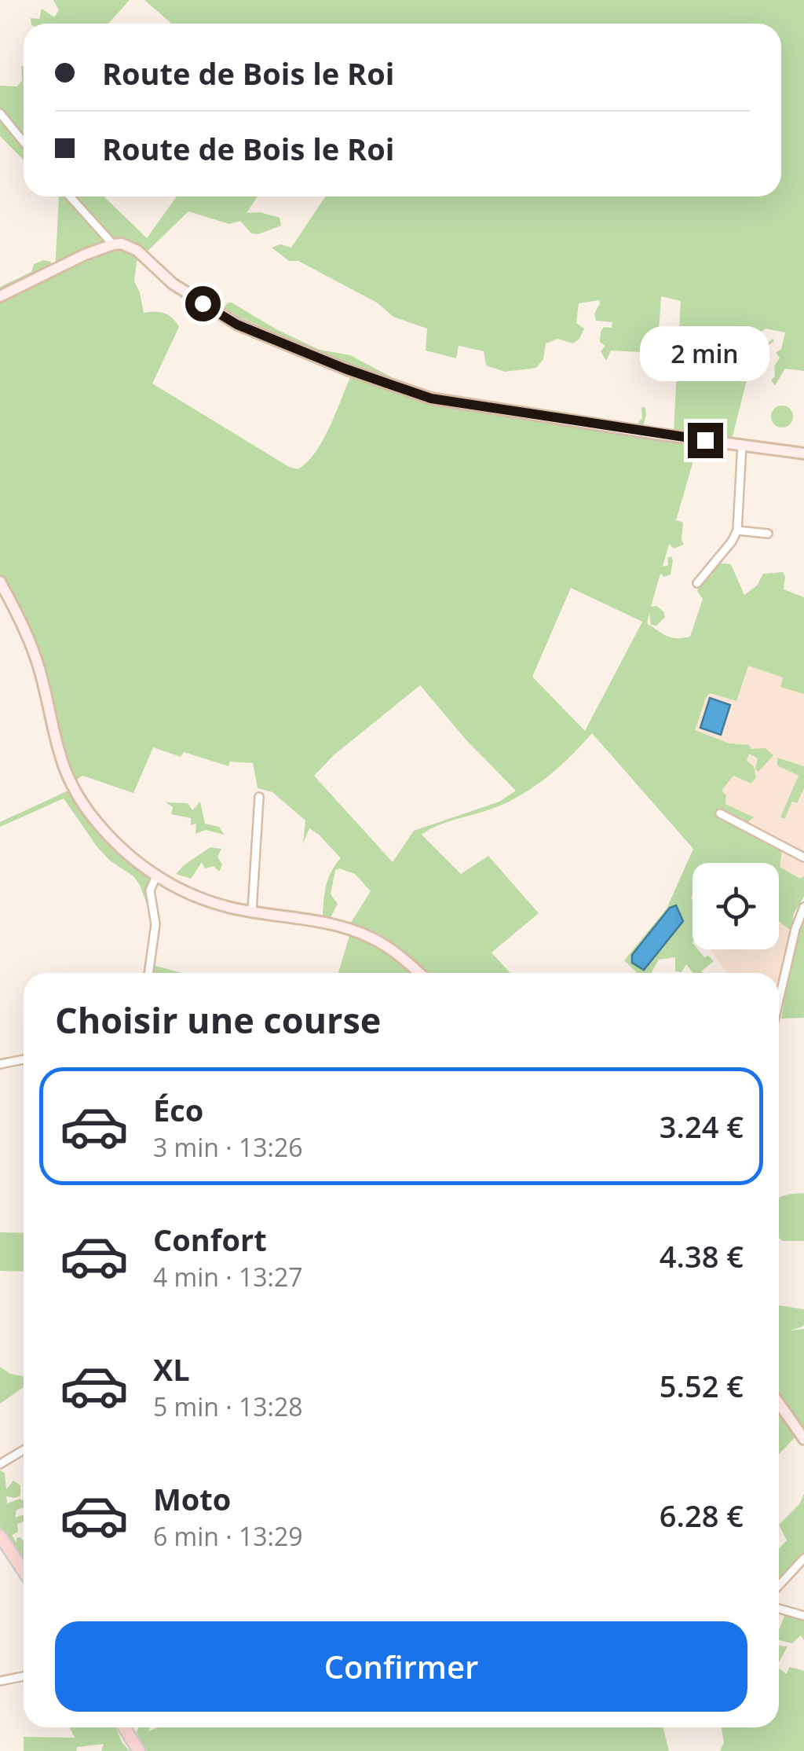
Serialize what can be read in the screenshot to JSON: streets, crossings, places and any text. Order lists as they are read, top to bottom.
{
  "page": {
    "banner": ["Route de Bois le Roi", "Route de Bois le Roi"],
    "bubble": "2 min",
    "heading": "Choisir une course",
    "list": [
      {
        "name": "Éco",
        "note": "3 min · 13:26",
        "value": "3.24 €"
      },
      {
        "name": "Confort",
        "note": "4 min · 13:27",
        "value": "4.38 €"
      },
      {
        "name": "XL",
        "note": "5 min · 13:28",
        "value": "5.52 €"
      },
      {
        "name": "Moto",
        "note": "6 min · 13:29",
        "value": "6.28 €"
      }
    ],
    "buttons": "Confirmer"
  }
}
